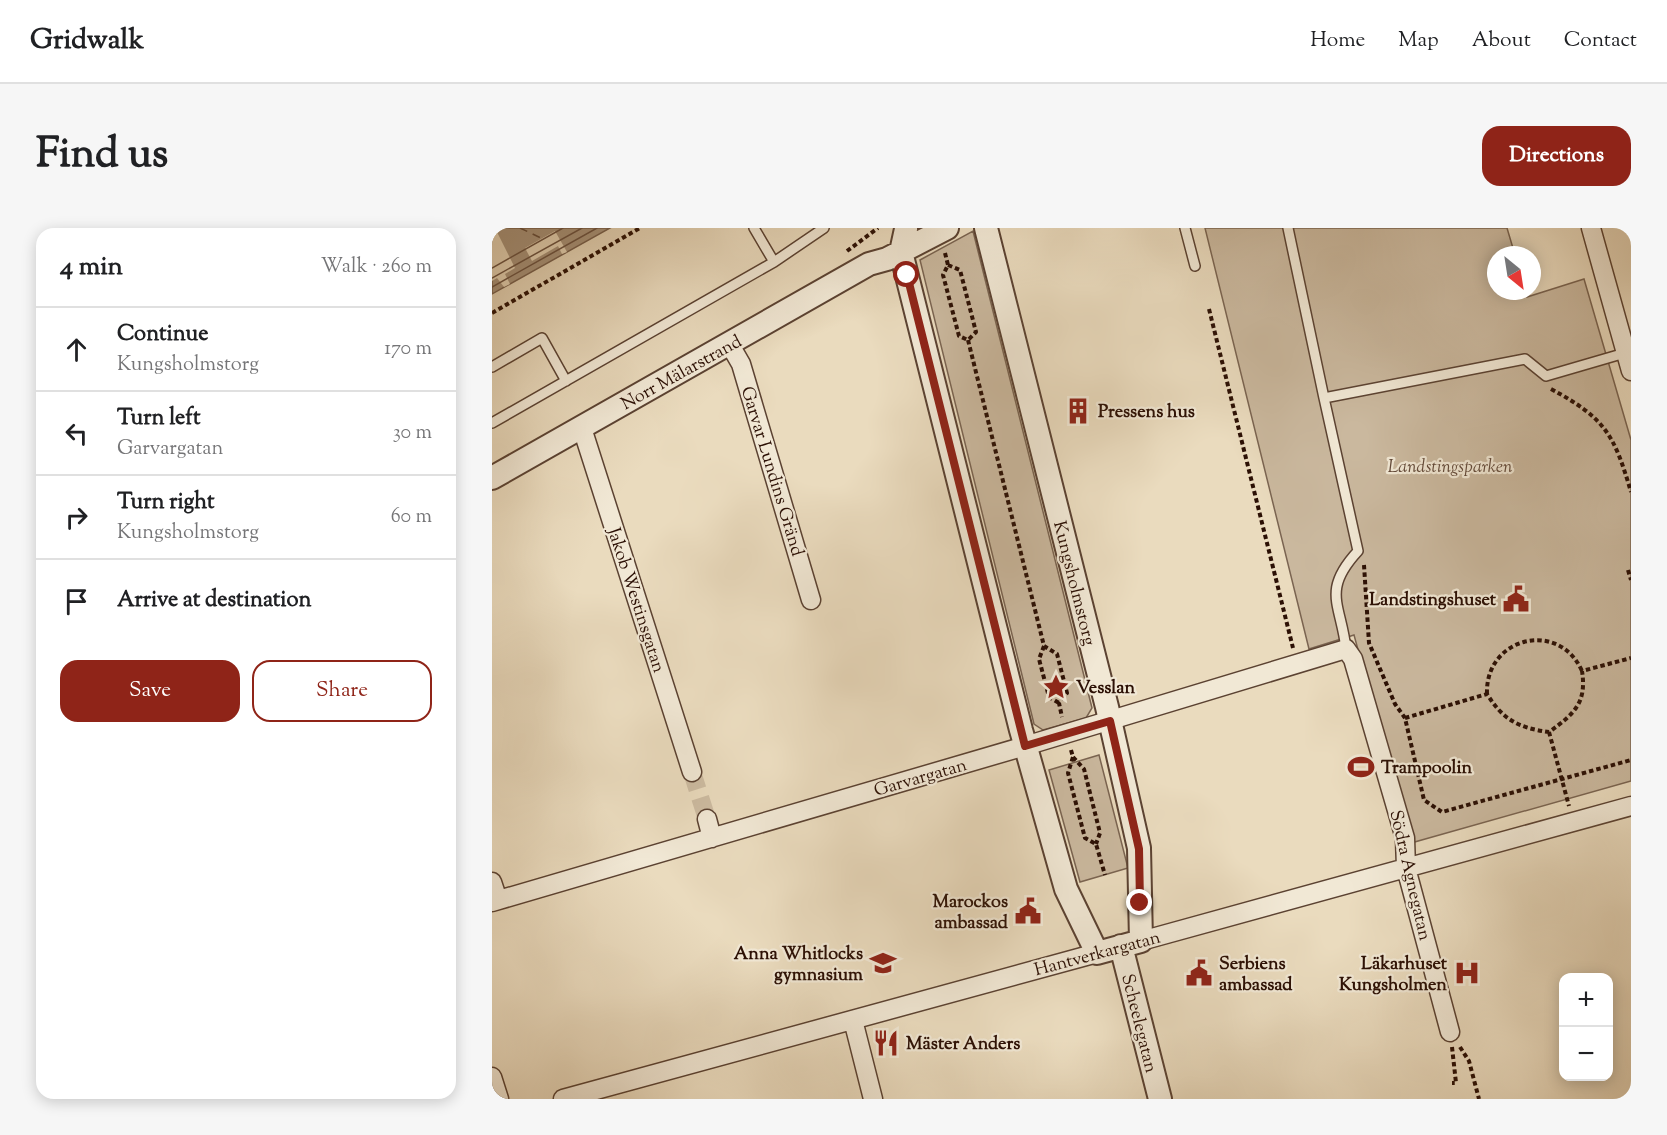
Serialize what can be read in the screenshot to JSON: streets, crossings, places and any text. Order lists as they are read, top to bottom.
{
  "streets": {
    "street": [
      "Norr Mälarstrand",
      "Garvar Lundins Gränd",
      "Kungsholmstorg",
      "Jakob Westinsgatan",
      "Garvargatan",
      "Södra Agnegatan",
      "Hantverkargatan",
      "Scheelegatan"
    ]
  },
  "crossings": [
    ["Norr Mälarstrand", "Garvar Lundins Gränd"],
    ["Norr Mälarstrand", "Jakob Westinsgatan"],
    ["Kungsholmstorg", "Garvargatan"],
    ["Kungsholmstorg", "Hantverkargatan"],
    ["Kungsholmstorg", "Scheelegatan"],
    ["Garvargatan", "Södra Agnegatan"],
    ["Södra Agnegatan", "Hantverkargatan"],
    ["Hantverkargatan", "Scheelegatan"]
  ],
  "parks": ["Landstingsparken"],
  "places": {
    "building": ["Pressens hus"],
    "public building": ["Landstingshuset", "Marockos ambassad", "Serbiens ambassad"],
    "place": ["Vesslan"],
    "sports": ["Trampoolin"],
    "school or university": ["Anna Whitlocks gymnasium"],
    "hospital": ["Läkarhuset Kungsholmen"],
    "restaurant": ["Mäster Anders"]
  },
  "north": "bottom right",
  "page": {
    "header": "Gridwalk",
    "nav": [
      "Home",
      "Map",
      "About",
      "Contact"
    ],
    "title": "Find us",
    "buttons": [
      "Directions",
      ["Save", "Share"]
    ],
    "heading": ["4 min", "Walk · 260 m"],
    "list": [
      ["Continue", "Kungsholmstorg", "170 m"],
      ["Turn left", "Garvargatan", "30 m"],
      ["Turn right", "Kungsholmstorg", "60 m"],
      "Arrive at destination"
    ],
    "map_buttons": ["+", "−"]
  }
}
